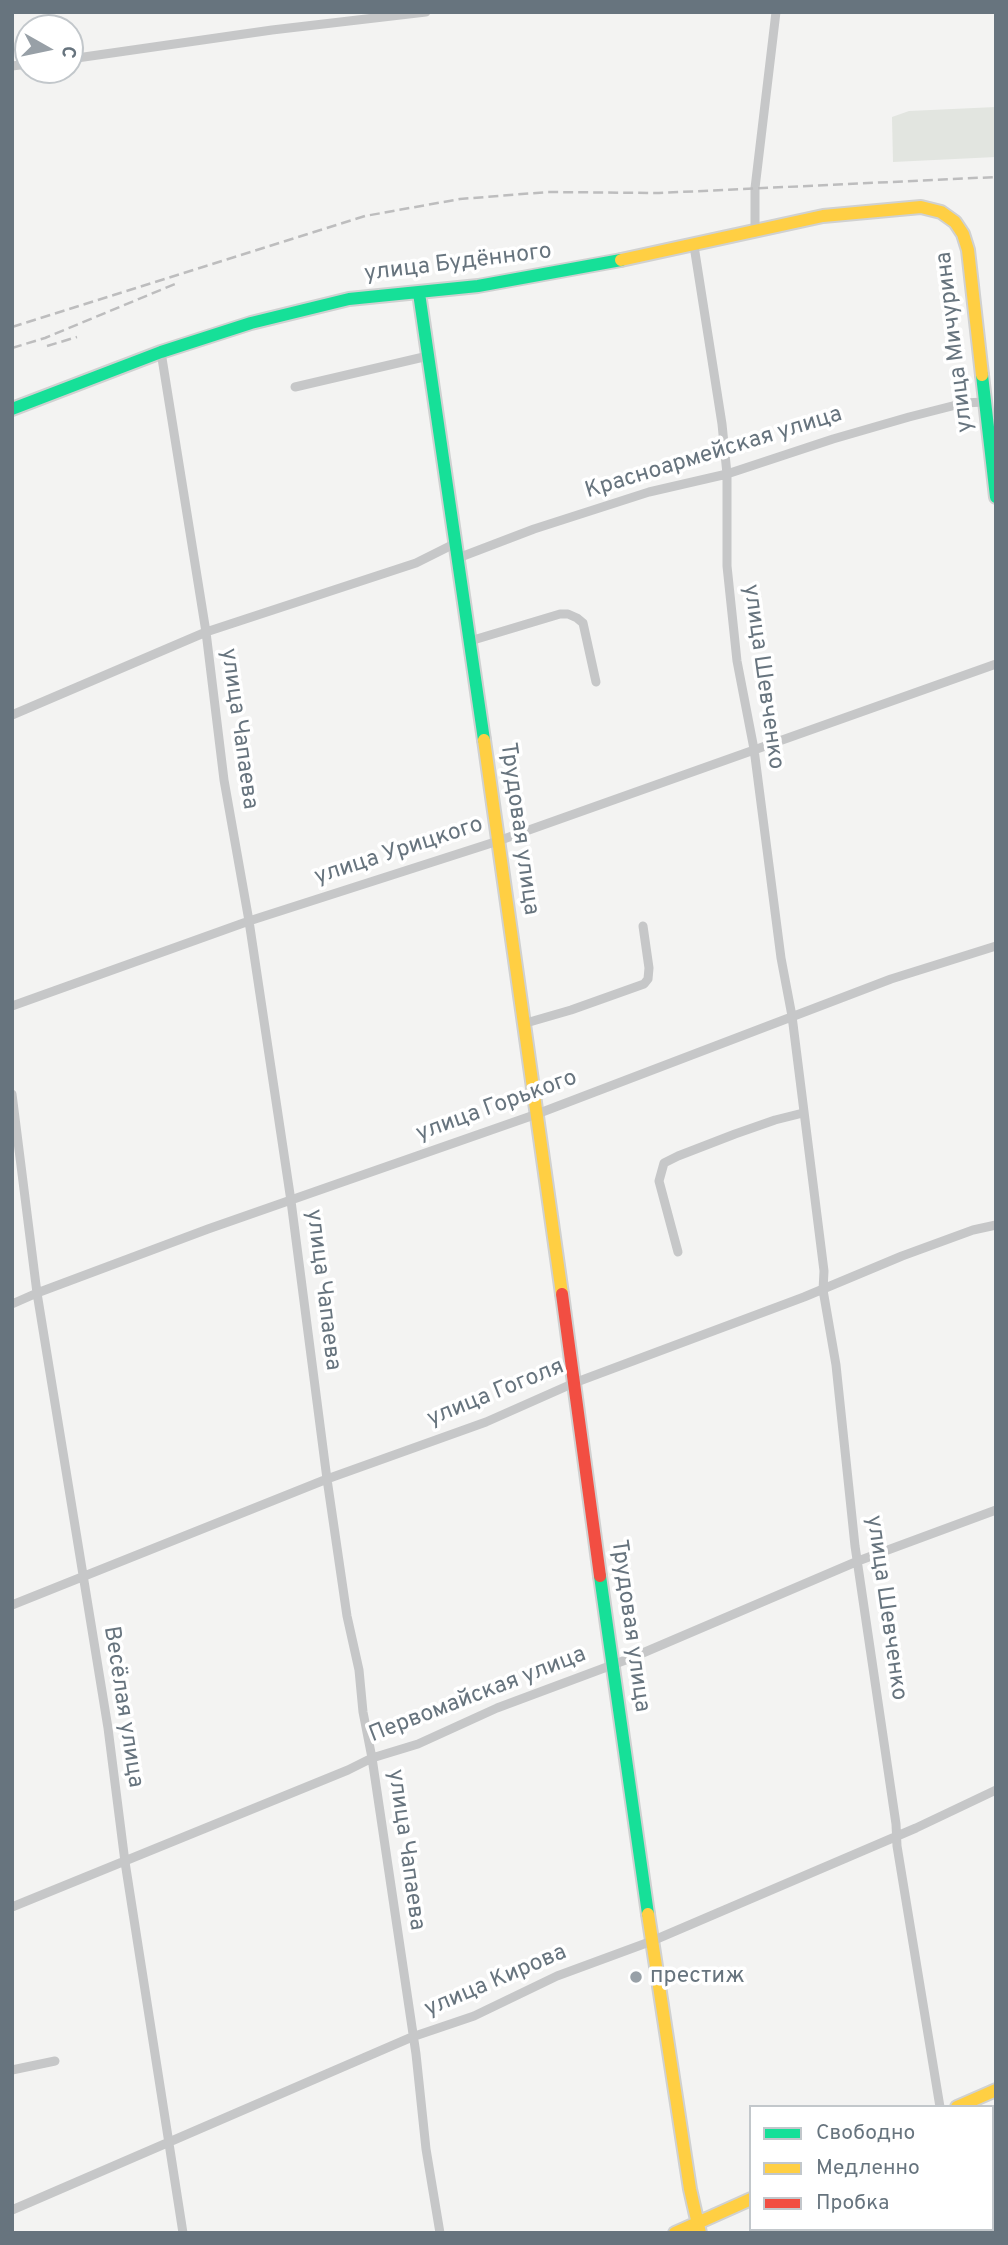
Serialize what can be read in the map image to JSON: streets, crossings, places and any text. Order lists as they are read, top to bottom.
{
  "streets": {
    "street": [
      "улица Будённого",
      "улица Мичурина",
      "Красноармейская улица",
      "улица Шевченко",
      "улица Чапаева",
      "Трудовая улица",
      "улица Урицкого",
      "улица Горького",
      "улица Гоголя",
      "Первомайская улица",
      "Весёлая улица",
      "улица Кирова"
    ]
  },
  "crossings": [
    ["улица Будённого", "улица Мичурина"],
    ["улица Будённого", "улица Шевченко"],
    ["улица Будённого", "улица Чапаева"],
    ["улица Будённого", "Трудовая улица"],
    ["улица Мичурина", "Красноармейская улица"],
    ["Красноармейская улица", "улица Шевченко"],
    ["Красноармейская улица", "Трудовая улица"],
    ["улица Шевченко", "улица Урицкого"],
    ["улица Шевченко", "улица Горького"],
    ["улица Шевченко", "улица Гоголя"],
    ["улица Шевченко", "Первомайская улица"],
    ["улица Шевченко", "улица Кирова"],
    ["улица Чапаева", "улица Урицкого"],
    ["улица Чапаева", "улица Горького"],
    ["улица Чапаева", "улица Гоголя"],
    ["улица Чапаева", "Первомайская улица"],
    ["улица Чапаева", "улица Кирова"],
    ["Трудовая улица", "улица Урицкого"],
    ["Трудовая улица", "улица Горького"],
    ["Трудовая улица", "улица Гоголя"],
    ["Трудовая улица", "Первомайская улица"],
    ["Трудовая улица", "улица Кирова"],
    ["улица Горького", "Весёлая улица"],
    ["улица Гоголя", "Весёлая улица"],
    ["Первомайская улица", "Весёлая улица"],
    ["Весёлая улица", "улица Кирова"]
  ],
  "places": ["престиж"],
  "legend": ["Свободно", "Медленно", "Пробка"],
  "north": "right"
}
